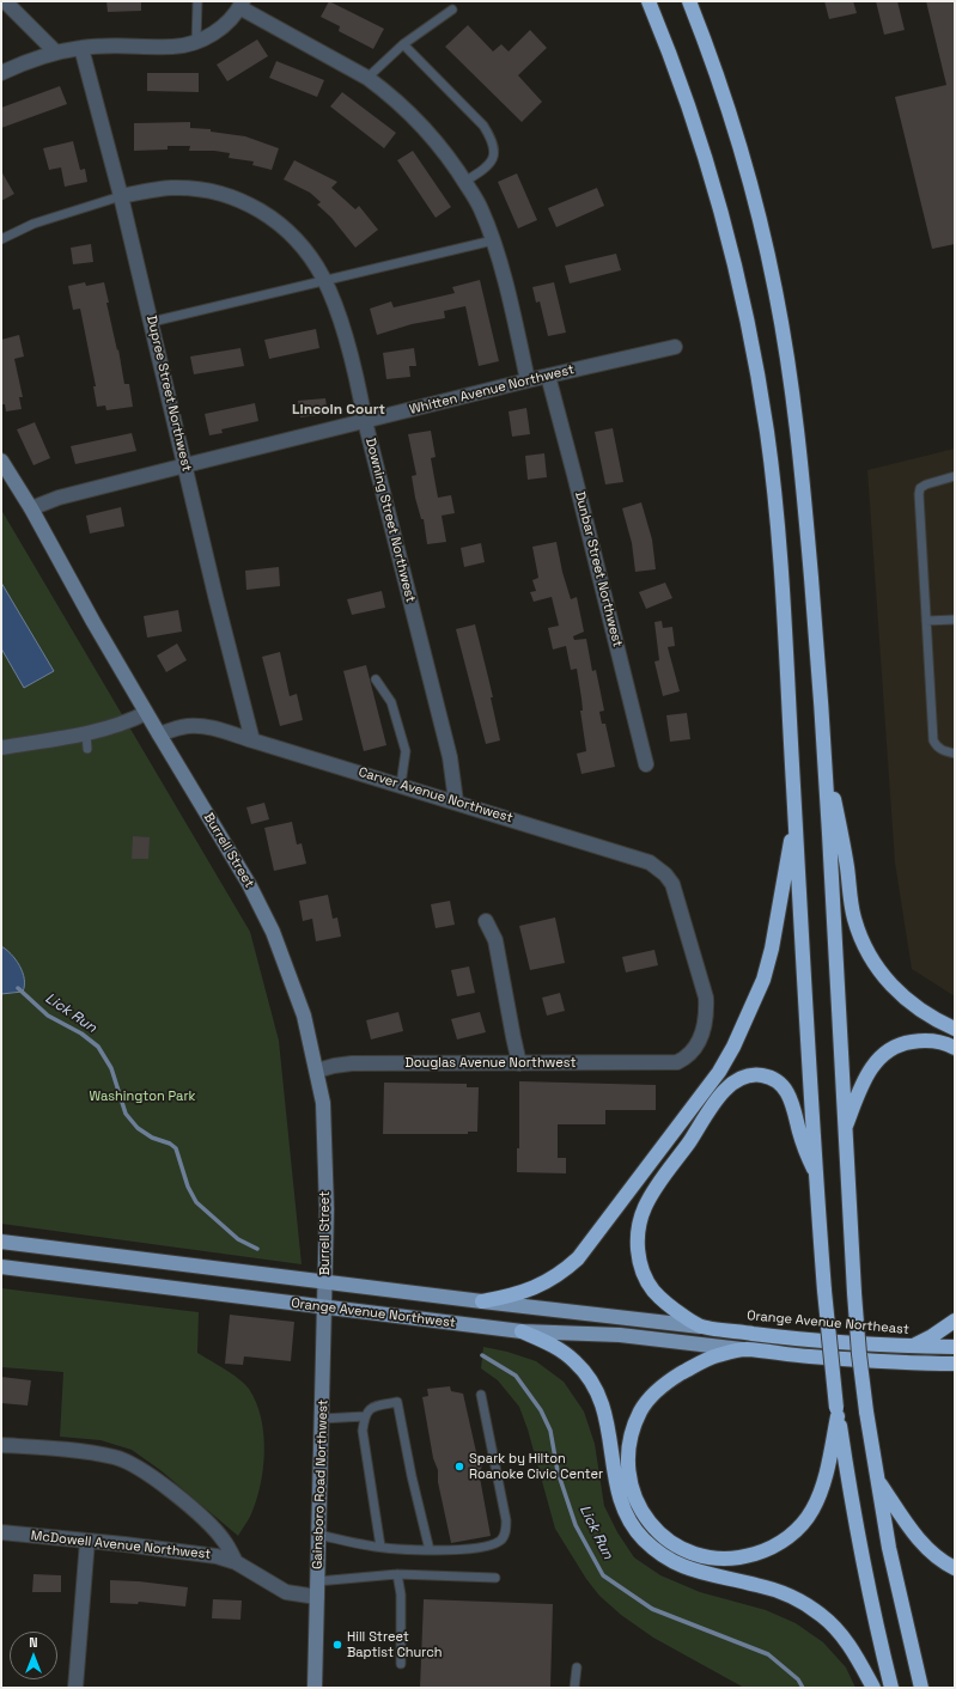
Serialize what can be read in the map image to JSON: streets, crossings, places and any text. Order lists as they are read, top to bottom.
{
  "streets": {
    "highway": ["Orange Avenue Northeast"],
    "main road": ["Orange Avenue Northwest"],
    "street": [
      "Whitten Avenue Northwest",
      "Dupree Street Northwest",
      "Downing Street Northwest",
      "Dunbar Street Northwest",
      "Carver Avenue Northwest",
      "Burrell Street",
      "Douglas Avenue Northwest",
      "Gainsboro Road Northwest",
      "McDowell Avenue Northwest"
    ]
  },
  "crossings": [
    ["Whitten Avenue Northwest", "Dupree Street Northwest"],
    ["Whitten Avenue Northwest", "Downing Street Northwest"],
    ["Whitten Avenue Northwest", "Dunbar Street Northwest"],
    ["Whitten Avenue Northwest", "Burrell Street"],
    ["Dupree Street Northwest", "Downing Street Northwest"],
    ["Dupree Street Northwest", "Carver Avenue Northwest"],
    ["Downing Street Northwest", "Carver Avenue Northwest"],
    ["Carver Avenue Northwest", "Burrell Street"],
    ["Carver Avenue Northwest", "Douglas Avenue Northwest"],
    ["Burrell Street", "Douglas Avenue Northwest"],
    ["Burrell Street", "Orange Avenue Northwest"],
    ["Burrell Street", "Gainsboro Road Northwest"],
    ["Orange Avenue Northwest", "Orange Avenue Northeast"],
    ["Orange Avenue Northwest", "Gainsboro Road Northwest"],
    ["Gainsboro Road Northwest", "McDowell Avenue Northwest"]
  ],
  "districts": ["Lincoln Court"],
  "water": ["Lick Run"],
  "parks": ["Washington Park"],
  "places": ["Spark by Hilton Roanoke Civic Center", "Hill Street Baptist Church"],
  "north": "top"
}
